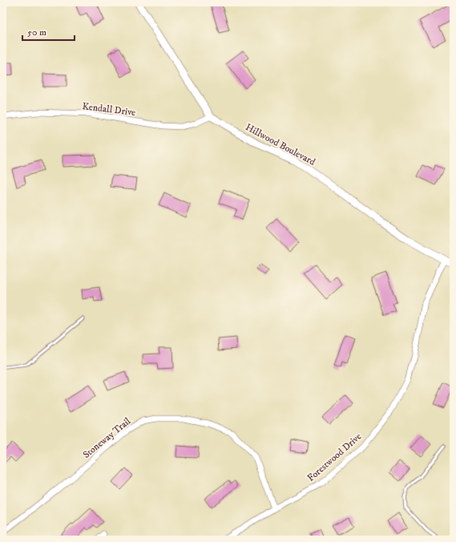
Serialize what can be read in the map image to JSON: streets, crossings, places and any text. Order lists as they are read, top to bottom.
{
  "streets": {
    "street": [
      "Kendall Drive",
      "Hillwood Boulevard",
      "Stoneway Trail",
      "Forestwood Drive"
    ]
  },
  "crossings": [
    ["Kendall Drive", "Hillwood Boulevard"],
    ["Hillwood Boulevard", "Forestwood Drive"],
    ["Stoneway Trail", "Forestwood Drive"]
  ],
  "scale_bar": "50 m"
}
